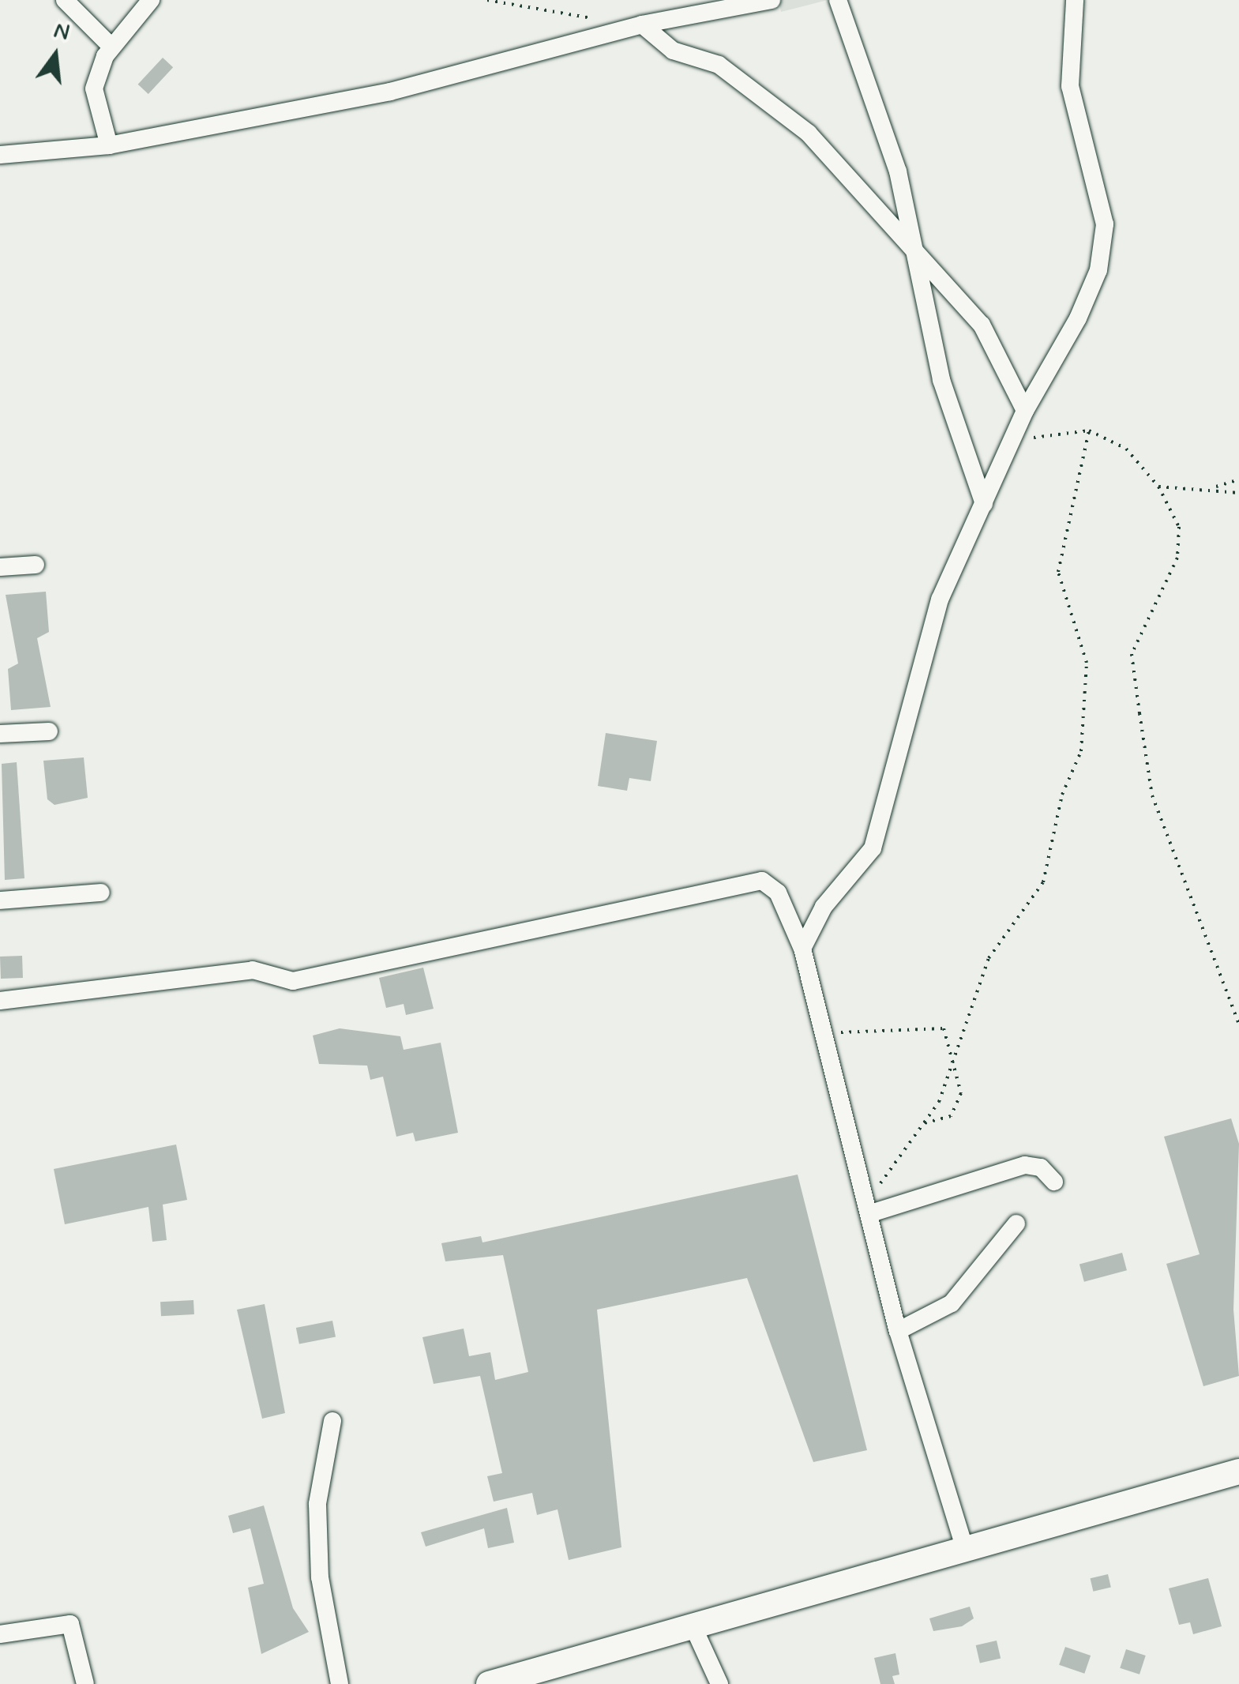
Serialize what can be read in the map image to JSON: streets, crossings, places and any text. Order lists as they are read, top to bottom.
{
  "north": "top"
}
